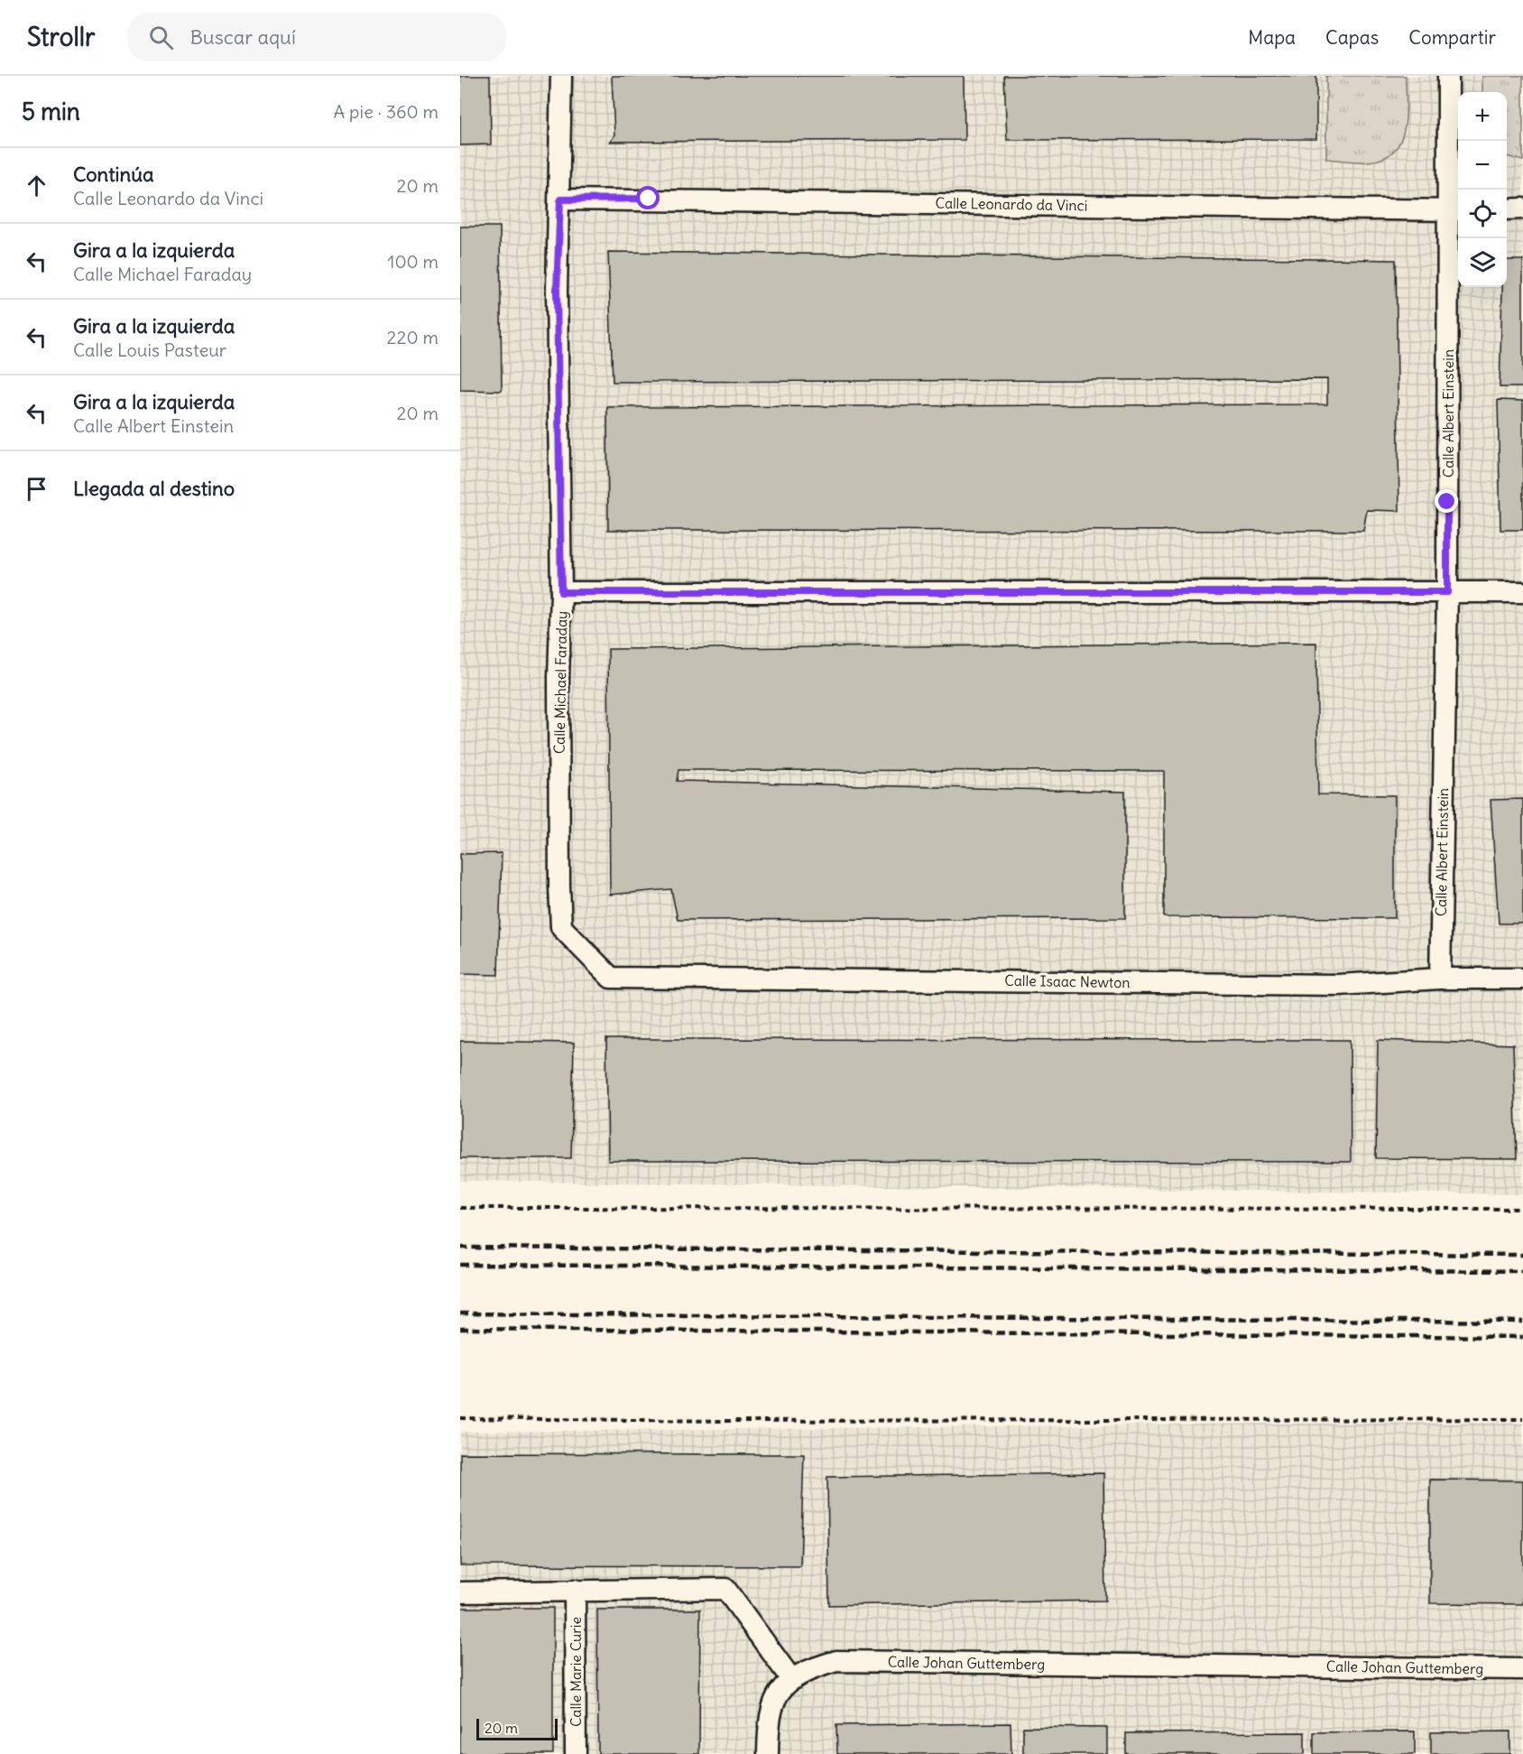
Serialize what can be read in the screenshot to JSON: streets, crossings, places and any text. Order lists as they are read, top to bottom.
{
  "streets": {
    "street": [
      "Calle Leonardo da Vinci",
      "Calle Albert Einstein",
      "Calle Michael Faraday",
      "Calle Isaac Newton",
      "Calle Johan Guttemberg",
      "Calle Marie Curie"
    ]
  },
  "crossings": [
    ["Calle Leonardo da Vinci", "Calle Albert Einstein"],
    ["Calle Leonardo da Vinci", "Calle Michael Faraday"],
    ["Calle Albert Einstein", "Calle Isaac Newton"],
    ["Calle Michael Faraday", "Calle Isaac Newton"]
  ],
  "scale_bar": "20 m",
  "page": {
    "header": "Strollr",
    "search": "Buscar aquí",
    "nav": ["Mapa", "Capas", "Compartir"],
    "heading": ["5 min", "A pie · 360 m"],
    "map_buttons": ["+", "−"],
    "list": [
      ["Continúa", "Calle Leonardo da Vinci", "20 m"],
      ["Gira a la izquierda", "Calle Michael Faraday", "100 m"],
      ["Gira a la izquierda", "Calle Louis Pasteur", "220 m"],
      ["Gira a la izquierda", "Calle Albert Einstein", "20 m"],
      "Llegada al destino"
    ],
    "scale": "20 m"
  }
}
